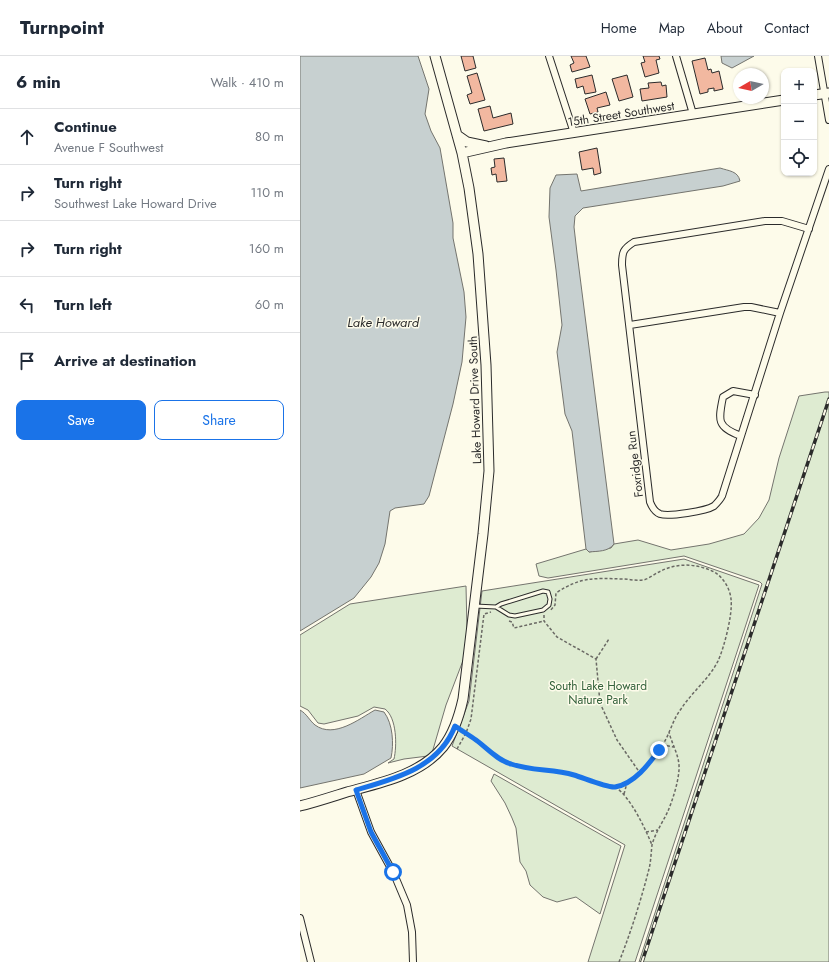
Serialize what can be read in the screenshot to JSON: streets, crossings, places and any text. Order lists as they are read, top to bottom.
{
  "streets": {
    "street": ["15th Street Southwest", "Lake Howard Drive South", "Foxridge Run"]
  },
  "crossings": [
    ["15th Street Southwest", "Lake Howard Drive South"]
  ],
  "water": ["Lake Howard"],
  "parks": ["South Lake Howard Nature Park"],
  "north": "left",
  "page": {
    "header": "Turnpoint",
    "nav": [
      "Home",
      "Map",
      "About",
      "Contact"
    ],
    "heading": ["6 min", "Walk · 410 m"],
    "map_buttons": ["+", "−"],
    "list": [
      ["Continue", "Avenue F Southwest", "80 m"],
      ["Turn right", "Southwest Lake Howard Drive", "110 m"],
      ["Turn right", "160 m"],
      ["Turn left", "60 m"],
      "Arrive at destination"
    ],
    "buttons": ["Save", "Share"]
  }
}
